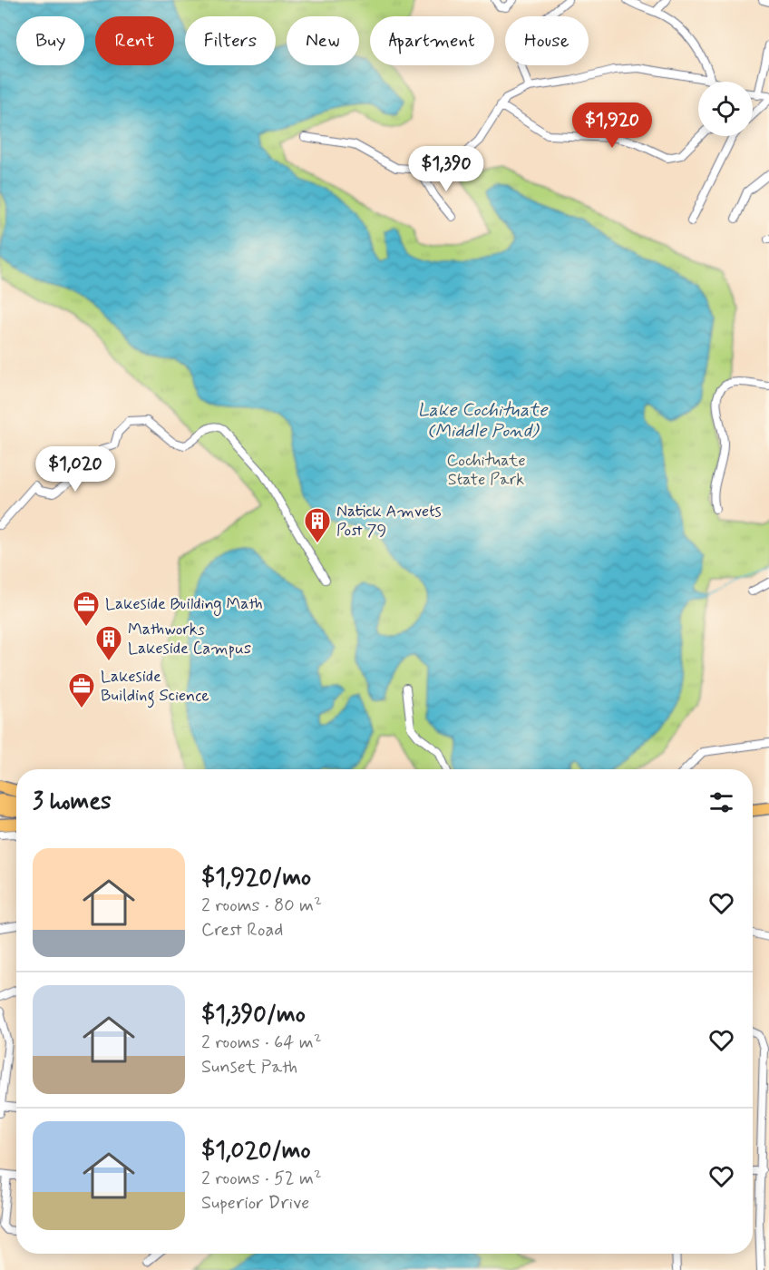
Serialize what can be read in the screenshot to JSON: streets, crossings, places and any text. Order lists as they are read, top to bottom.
{
  "water": ["Lake Cochituate (Middle Pond)"],
  "parks": ["Cochituate State Park"],
  "places": {
    "building": ["Natick Amvets Post 79", "Mathworks Lakeside Campus"],
    "office": ["Lakeside Building Math", "Lakeside Building Science"]
  },
  "page": {
    "chip": [
      "Buy",
      "Rent",
      "Filters",
      "New",
      "Apartment",
      "House"
    ],
    "price": ["$1,920", "$1,390", "$1,020"],
    "heading": "3 homes",
    "list": [
      {
        "name": "$1,920/mo",
        "note": "2 rooms · 80 m² · Crest Road"
      },
      {
        "name": "$1,390/mo",
        "note": "2 rooms · 64 m² · Sunset Path"
      },
      {
        "name": "$1,020/mo",
        "note": "2 rooms · 52 m² · Superior Drive"
      }
    ]
  }
}
